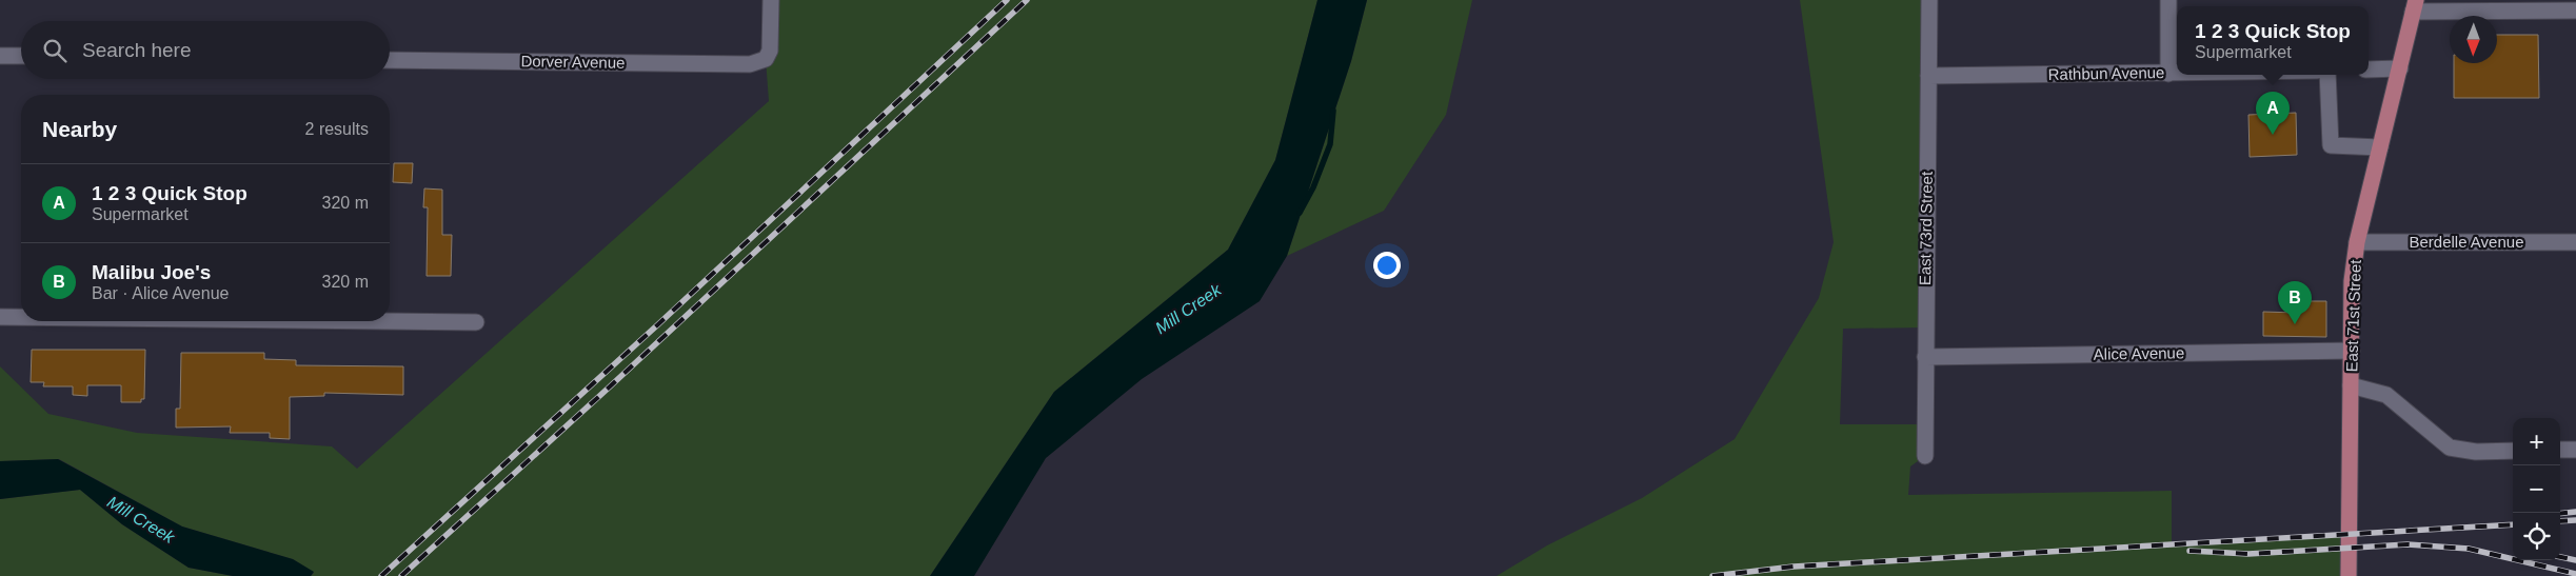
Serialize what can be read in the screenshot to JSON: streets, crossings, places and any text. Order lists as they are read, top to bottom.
{
  "streets": {
    "main road": ["East 71st Street"],
    "street": [
      "Dorver Avenue",
      "Rathbun Avenue",
      "East 73rd Street",
      "Berdelle Avenue",
      "Alice Avenue"
    ]
  },
  "crossings": [
    ["Rathbun Avenue", "East 73rd Street"],
    ["East 73rd Street", "Alice Avenue"],
    ["Berdelle Avenue", "East 71st Street"],
    ["East 71st Street", "Alice Avenue"]
  ],
  "water": ["Mill Creek"],
  "north": "bottom",
  "page": {
    "popup": ["1 2 3 Quick Stop", "Supermarket"],
    "search": "Search here",
    "pins": ["A", "B"],
    "heading": ["Nearby", "2 results"],
    "list": [
      {
        "mark": "A",
        "name": "1 2 3 Quick Stop",
        "note": "Supermarket",
        "value": "320 m"
      },
      {
        "mark": "B",
        "name": "Malibu Joe's",
        "note": "Bar · Alice Avenue",
        "value": "320 m"
      }
    ],
    "map_buttons": ["+", "−"]
  }
}
